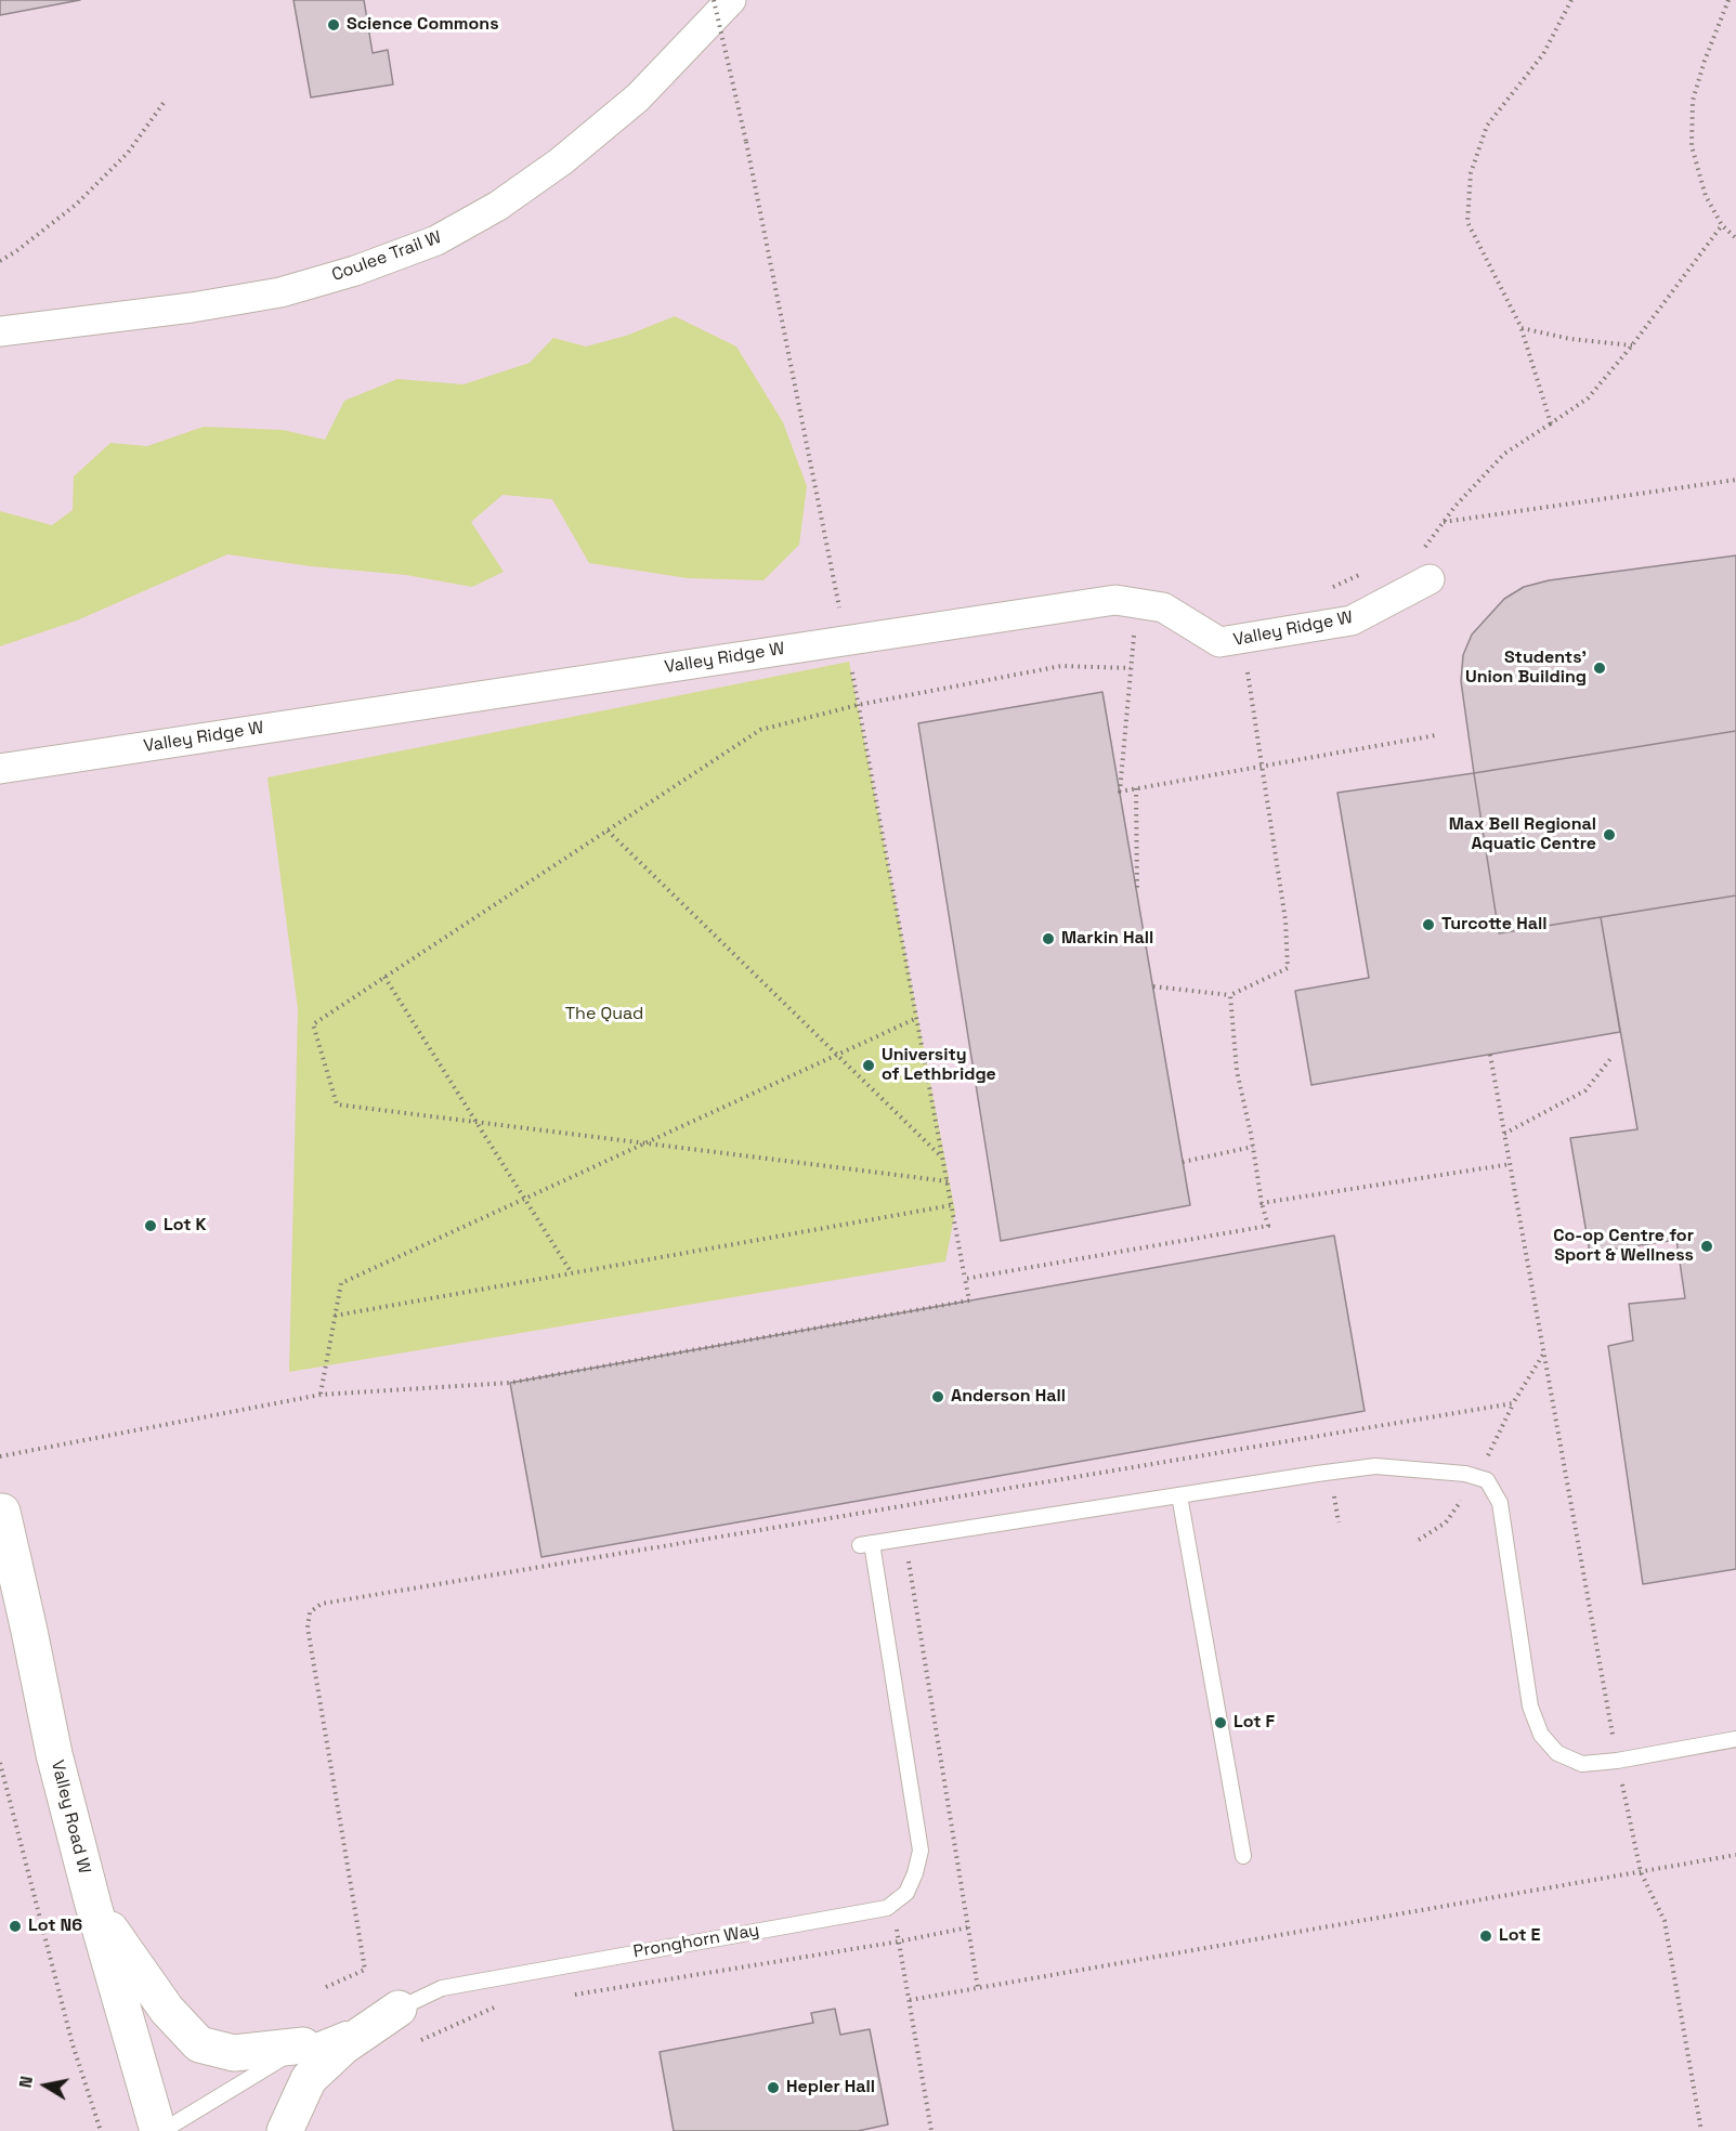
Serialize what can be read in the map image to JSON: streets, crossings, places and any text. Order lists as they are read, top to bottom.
{
  "streets": {
    "street": ["Coulee Trail W", "Valley Ridge W", "Valley Road W"],
    "lane": ["Pronghorn Way"]
  },
  "crossings": [
    ["Valley Road W", "Pronghorn Way"]
  ],
  "parks": ["The Quad"],
  "places": [
    "Science Commons",
    "Students' Union Building",
    "Max Bell Regional Aquatic Centre",
    "Turcotte Hall",
    "Markin Hall",
    "University of Lethbridge",
    "Lot K",
    "Co-op Centre for Sport & Wellness",
    "Anderson Hall",
    "Lot F",
    "Lot N6",
    "Lot E",
    "Hepler Hall"
  ],
  "north": "left"
}
